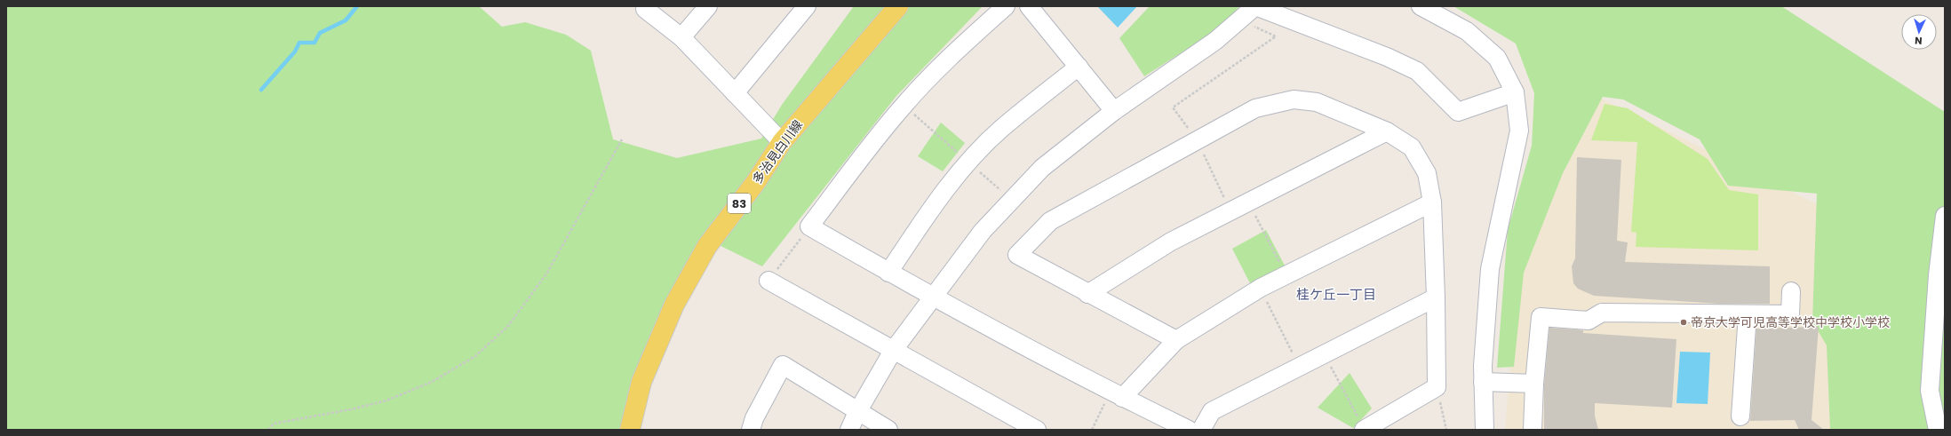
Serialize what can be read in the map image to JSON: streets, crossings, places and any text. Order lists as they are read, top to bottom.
{
  "streets": {
    "main road": ["多治見白川線", "83"]
  },
  "districts": ["桂ケ丘一丁目"],
  "places": ["帝京大学可児高等学校中学校小学校"],
  "north": "bottom"
}
